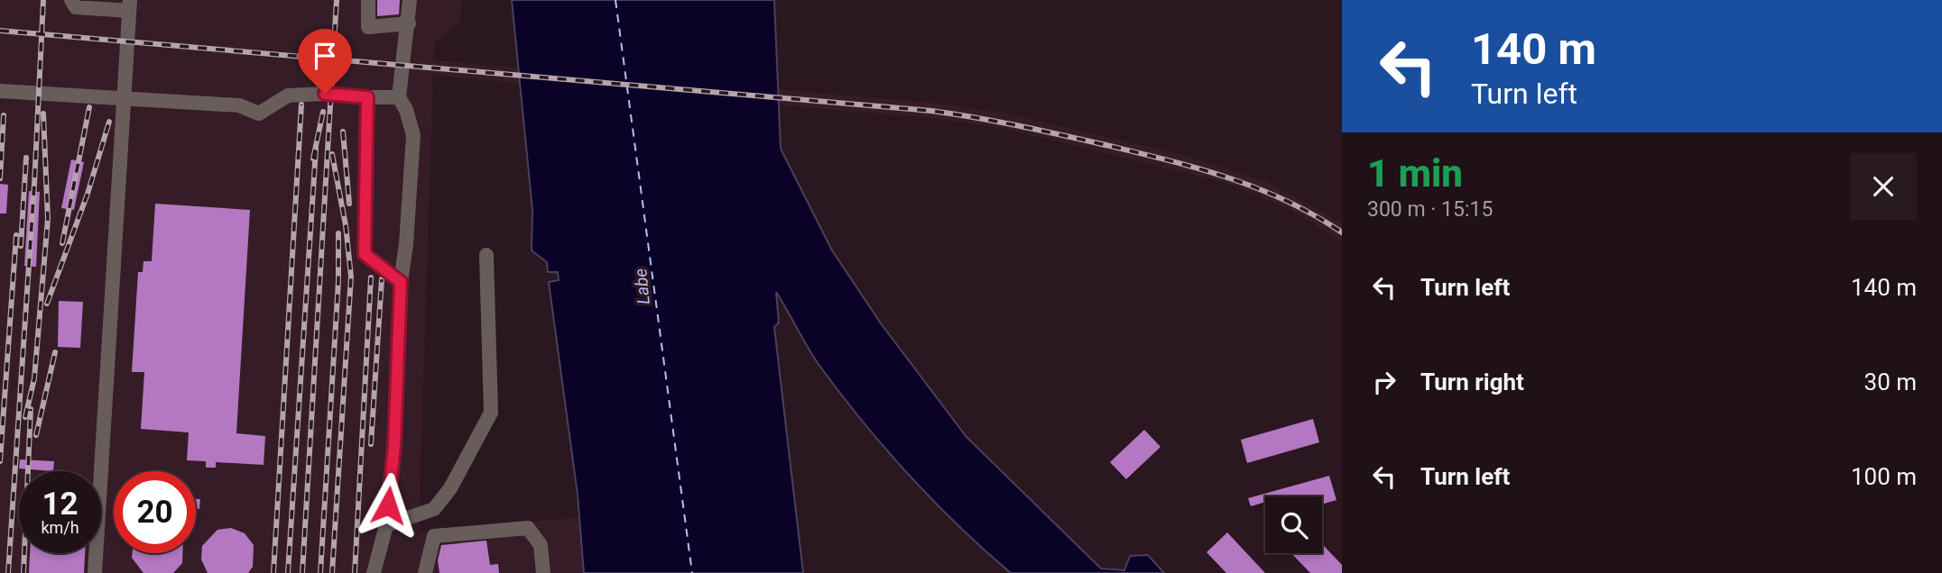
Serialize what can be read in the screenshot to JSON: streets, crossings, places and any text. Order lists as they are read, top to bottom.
{
  "water": ["Labe"],
  "page": {
    "turn": ["140 m", "Turn left"],
    "heading": ["1 min", "300 m · 15:15"],
    "list": [
      {
        "name": "Turn left",
        "value": "140 m"
      },
      {
        "name": "Turn right",
        "value": "30 m"
      },
      {
        "name": "Turn left",
        "value": "100 m"
      }
    ],
    "speed": "12 km/h",
    "limit": "20"
  }
}
